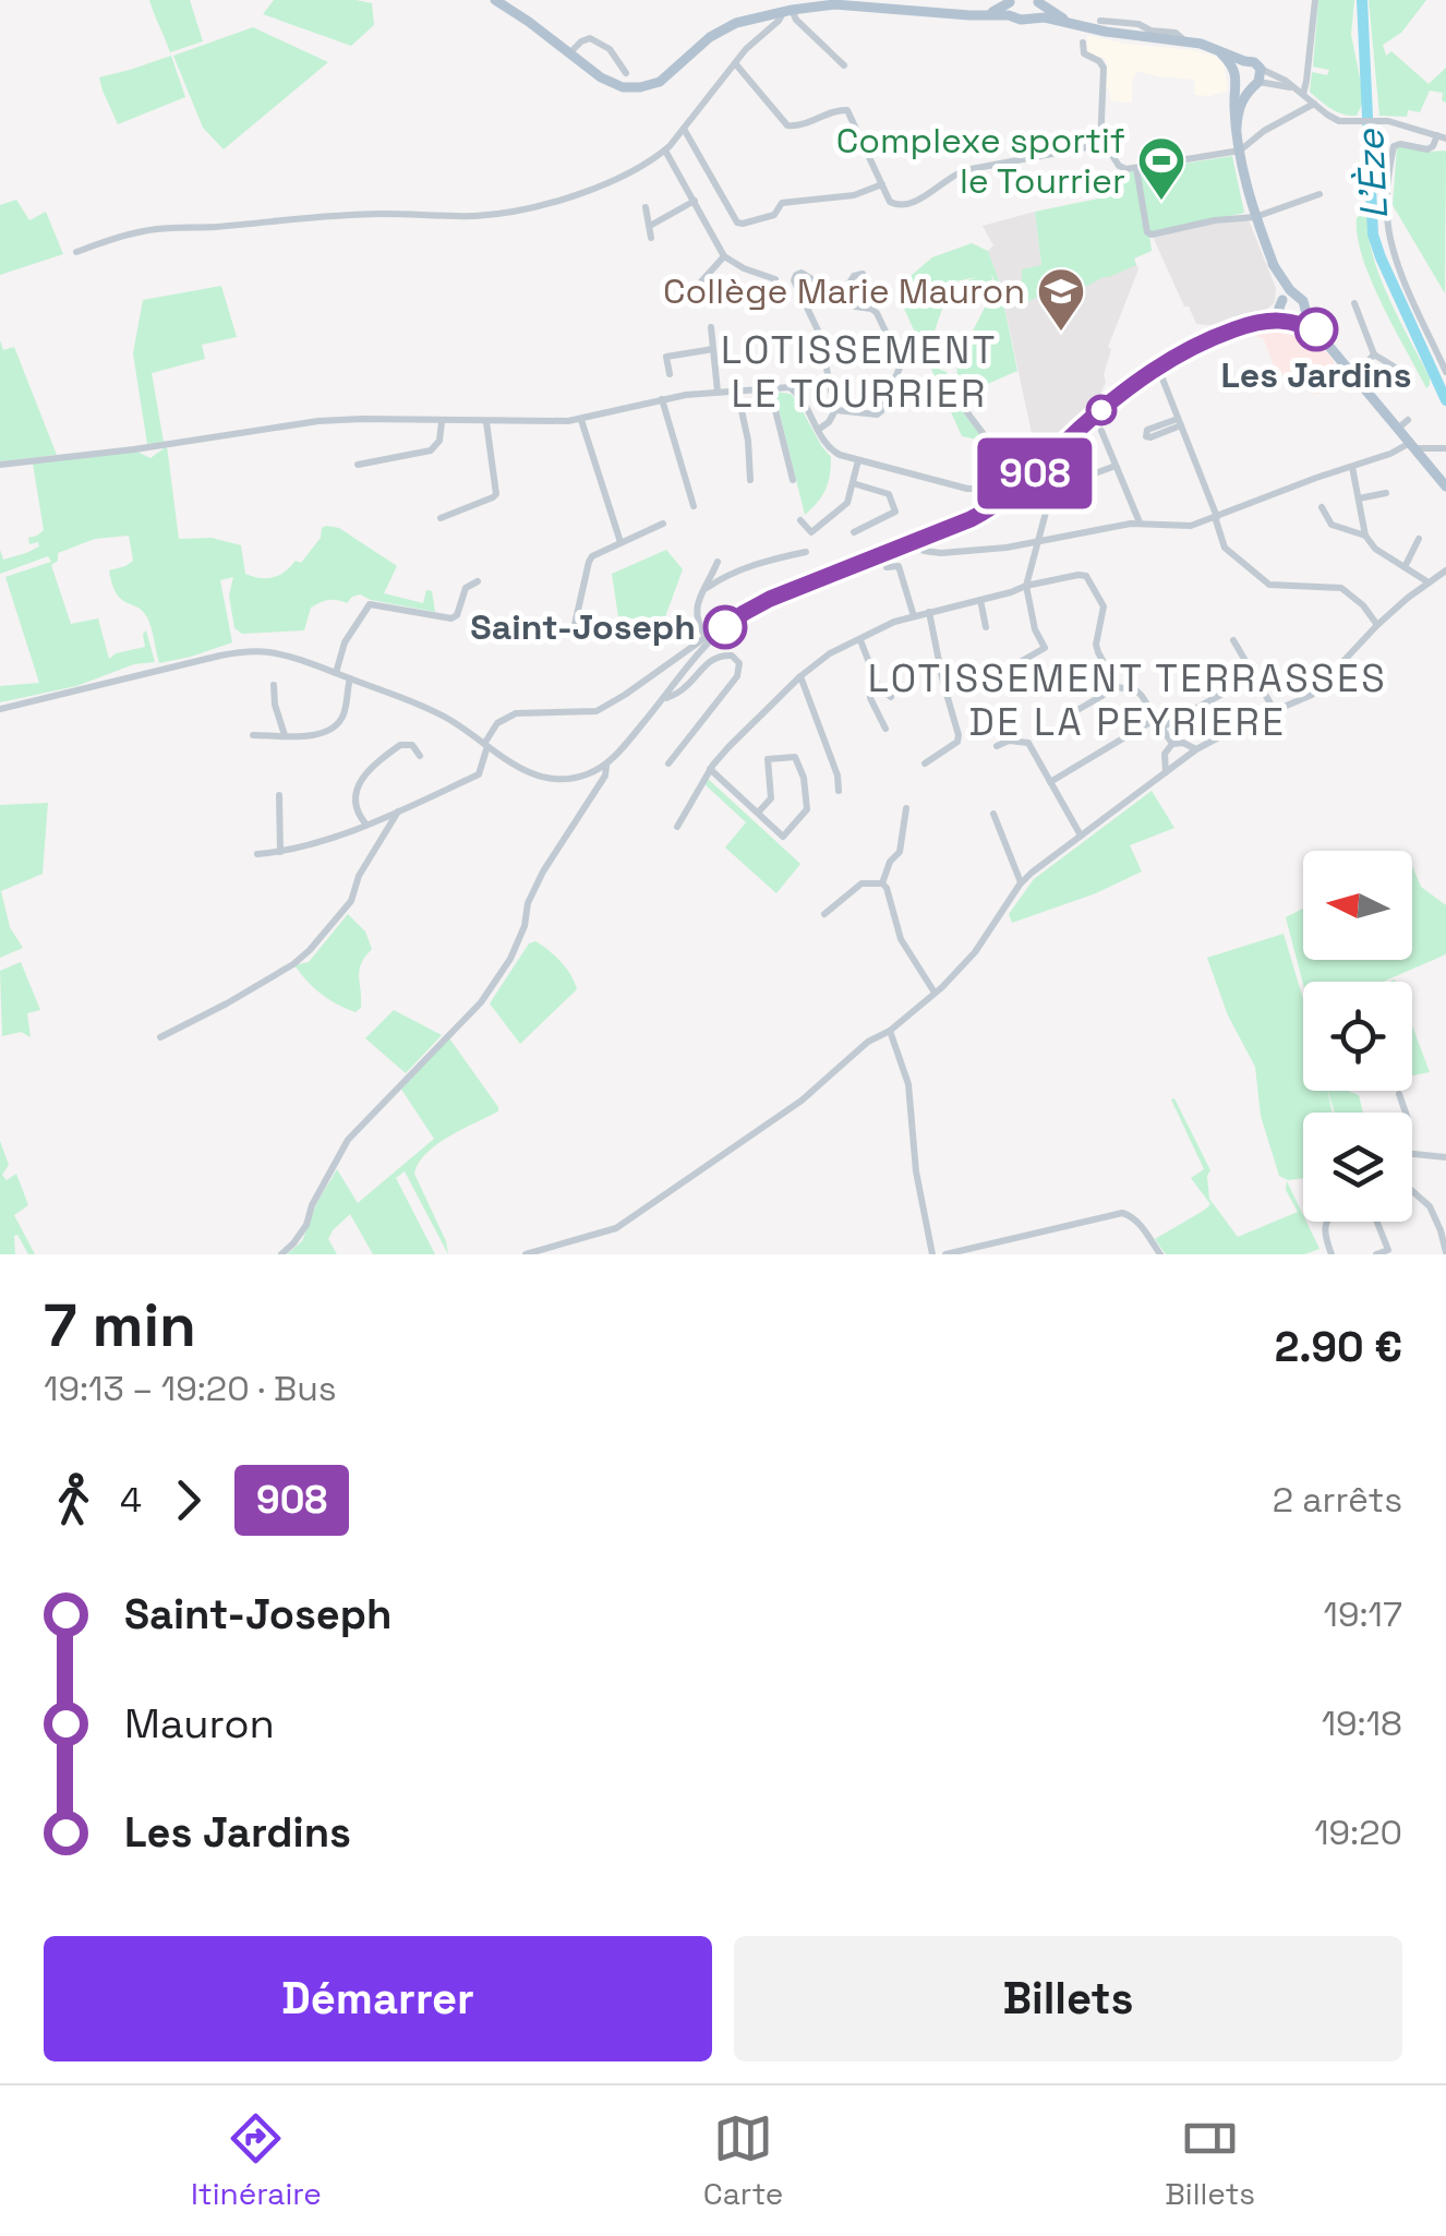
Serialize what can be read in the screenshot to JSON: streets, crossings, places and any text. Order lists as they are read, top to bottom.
{
  "districts": ["LOTISSEMENT LE TOURRIER", "LOTISSEMENT TERRASSES DE LA PEYRIERE"],
  "water": ["L'Èze"],
  "places": {
    "sports": ["Complexe sportif le Tourrier"],
    "other": ["Les Jardins", "Saint-Joseph"],
    "school or university": ["Collège Marie Mauron"]
  },
  "lines": ["bus line 908"],
  "north": "left",
  "page": {
    "on_map": "908",
    "heading": ["7 min", "19:13 – 19:20 · Bus", "2.90 €"],
    "legs": ["4", "908", "2 arrêts"],
    "list": [
      {
        "name": "Saint-Joseph",
        "value": "19:17"
      },
      {
        "name": "Mauron",
        "value": "19:18"
      },
      {
        "name": "Les Jardins",
        "value": "19:20"
      }
    ],
    "buttons": ["Démarrer", "Billets"],
    "tabs": ["Itinéraire", "Carte", "Billets"]
  }
}
